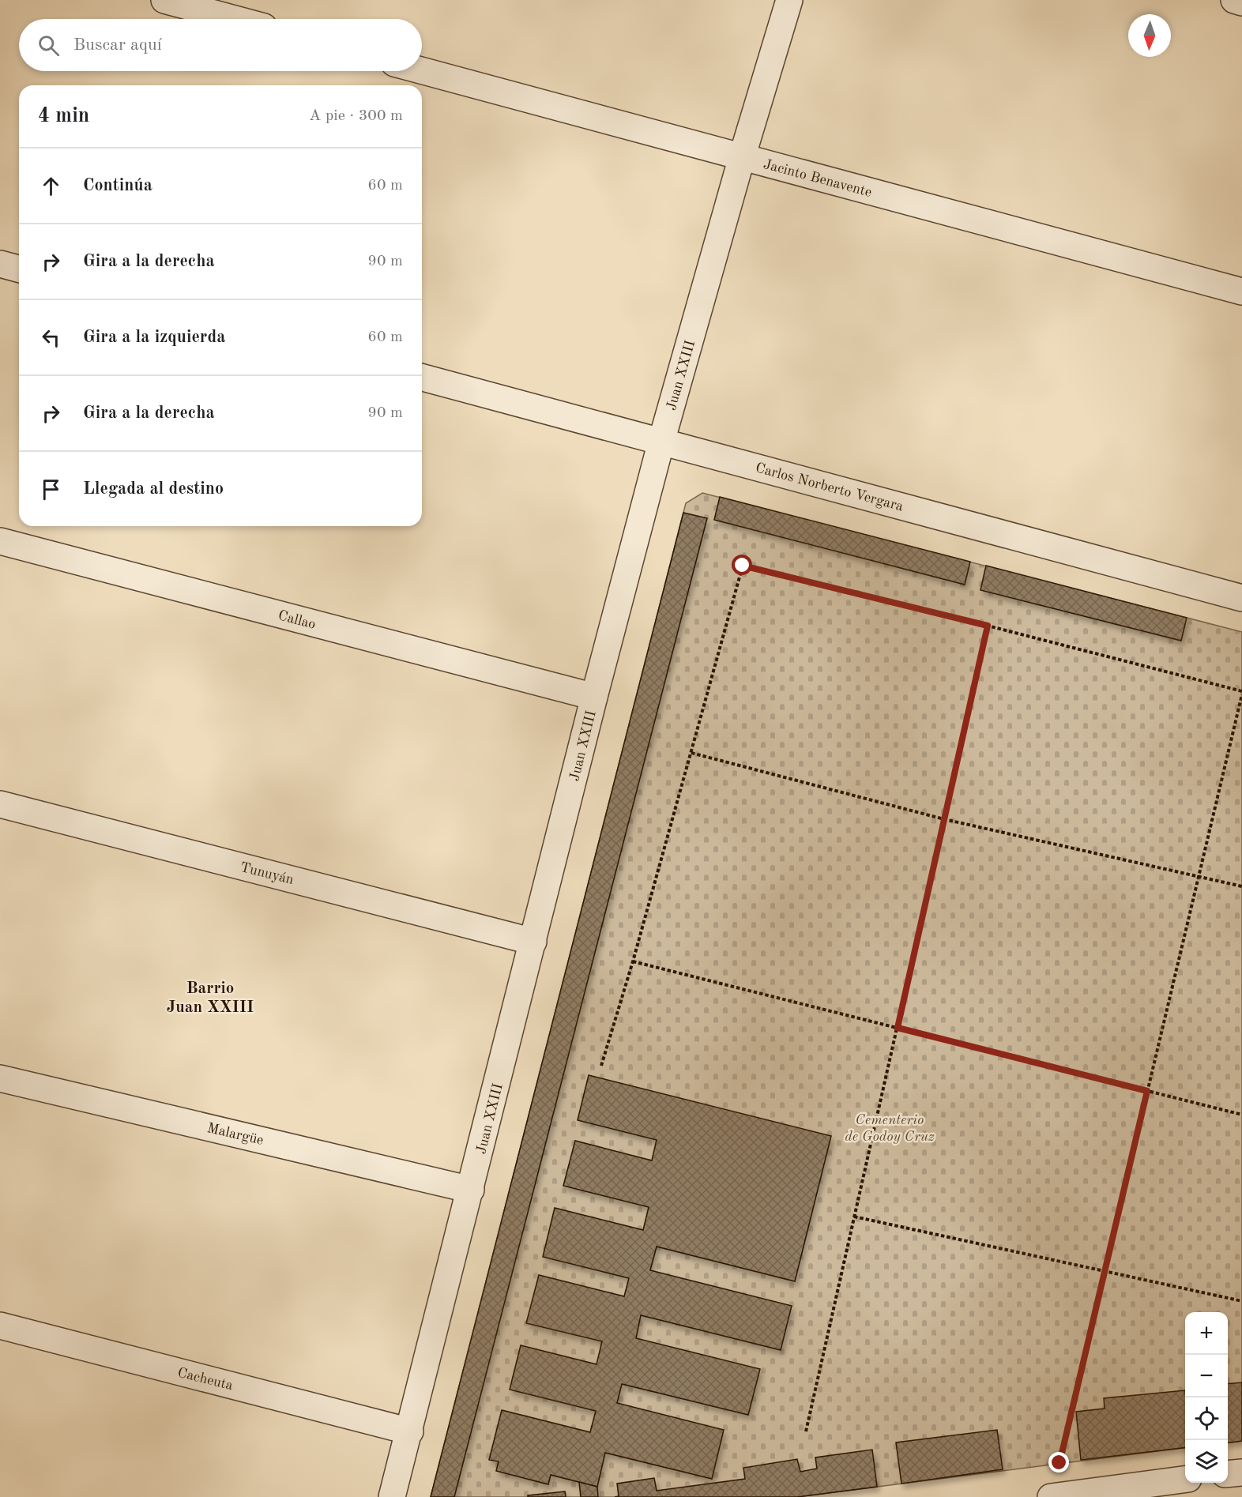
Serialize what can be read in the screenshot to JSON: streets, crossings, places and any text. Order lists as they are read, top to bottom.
{
  "streets": {
    "street": [
      "Jacinto Benavente",
      "Juan XXIII",
      "Carlos Norberto Vergara",
      "Callao",
      "Tunuyán",
      "Malargüe",
      "Cacheuta"
    ]
  },
  "crossings": [
    ["Jacinto Benavente", "Juan XXIII"],
    ["Juan XXIII", "Carlos Norberto Vergara"],
    ["Juan XXIII", "Callao"],
    ["Juan XXIII", "Tunuyán"],
    ["Juan XXIII", "Malargüe"],
    ["Juan XXIII", "Cacheuta"]
  ],
  "districts": ["Barrio Juan XXIII"],
  "parks": ["Cementerio de Godoy Cruz"],
  "north": "bottom",
  "page": {
    "search": "Buscar aquí",
    "heading": ["4 min", "A pie · 300 m"],
    "list": [
      ["Continúa", "60 m"],
      ["Gira a la derecha", "90 m"],
      ["Gira a la izquierda", "60 m"],
      ["Gira a la derecha", "90 m"],
      "Llegada al destino"
    ],
    "map_buttons": ["+", "−"]
  }
}
